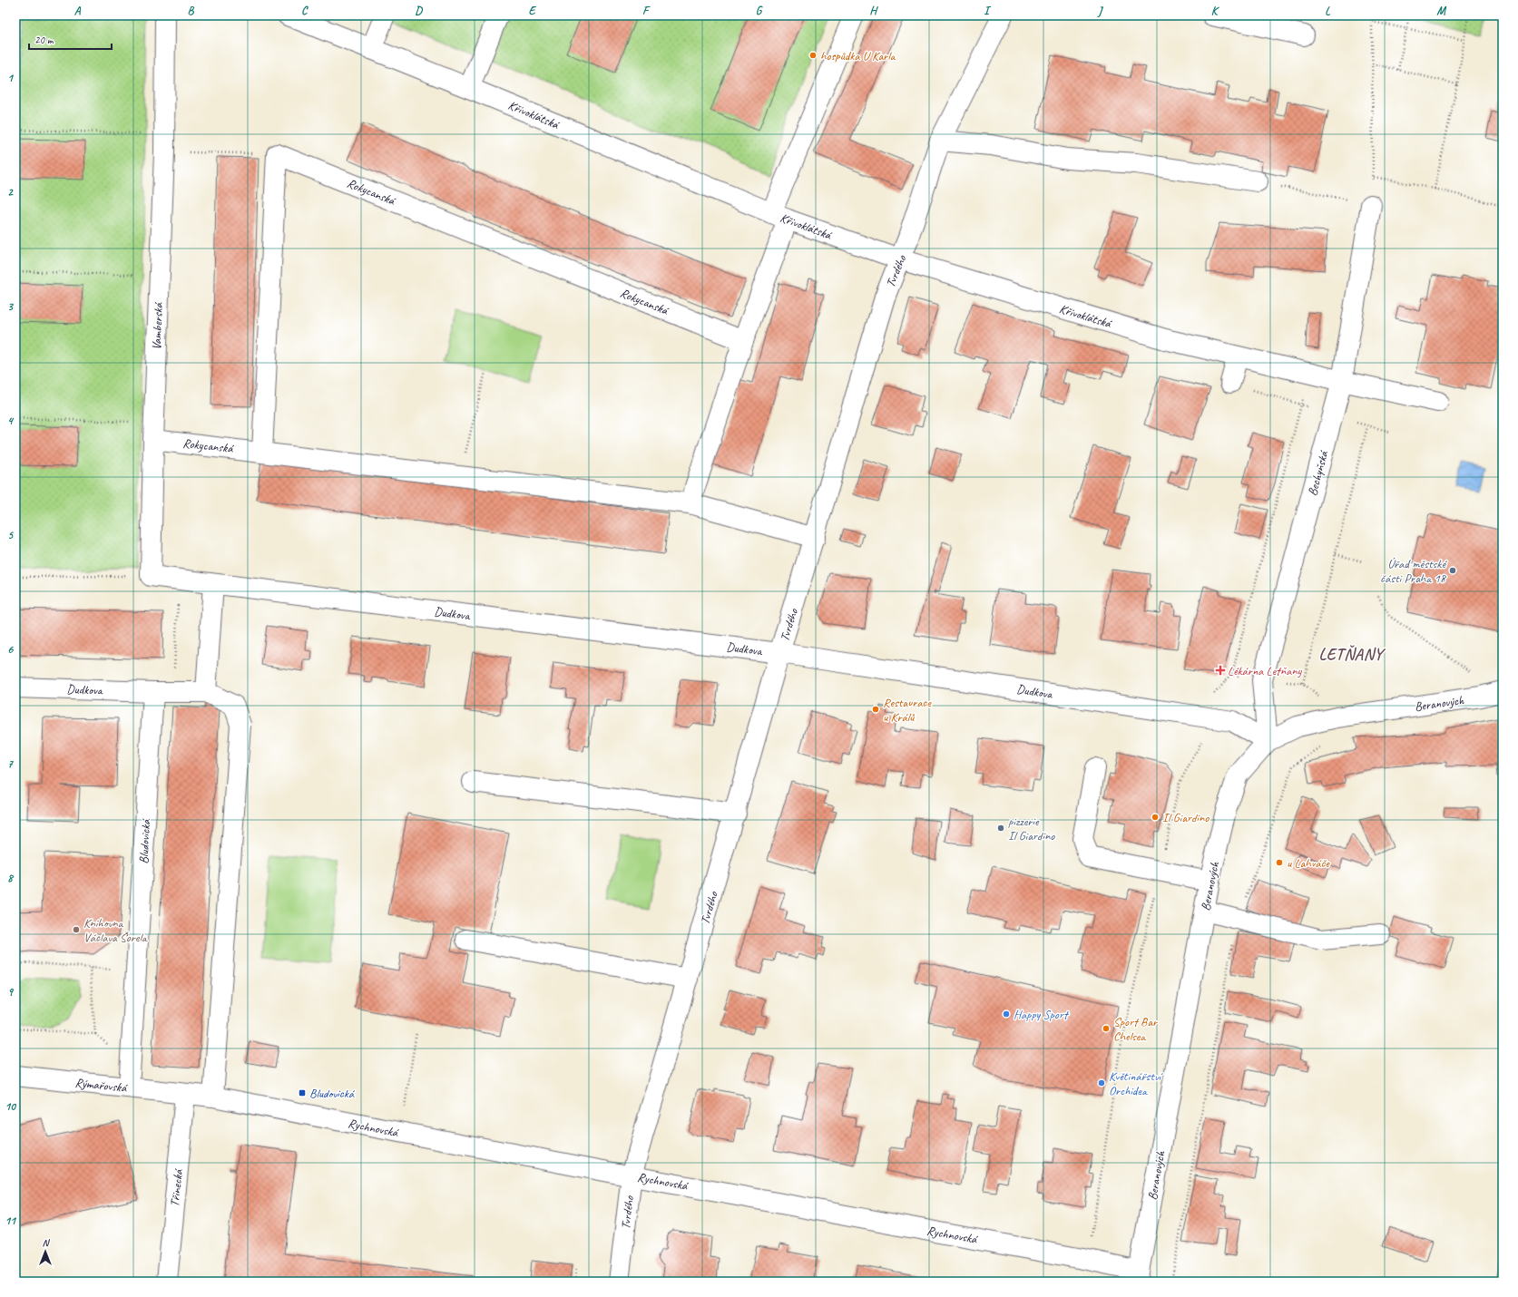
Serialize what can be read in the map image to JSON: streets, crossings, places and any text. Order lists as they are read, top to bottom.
{
  "streets": {
    "street": [
      "Křivoklátská",
      "Rokycanská",
      "Tvrdého",
      "Vamberská",
      "Bechyňská",
      "Dudkova",
      "Beranových",
      "Bludovická",
      "Rýmařovská",
      "Rychnovská",
      "Třinecká"
    ]
  },
  "crossings": [
    ["Křivoklátská", "Tvrdého"],
    ["Křivoklátská", "Bechyňská"],
    ["Rokycanská", "Vamberská"],
    ["Tvrdého", "Dudkova"],
    ["Tvrdého", "Rychnovská"],
    ["Bechyňská", "Dudkova"],
    ["Bechyňská", "Beranových"],
    ["Dudkova", "Beranových"],
    ["Dudkova", "Bludovická"],
    ["Beranových", "Rychnovská"],
    ["Bludovická", "Rýmařovská"],
    ["Rýmařovská", "Rychnovská"],
    ["Rýmařovská", "Třinecká"],
    ["Rychnovská", "Třinecká"]
  ],
  "districts": ["LETŇANY"],
  "places": {
    "other": [
      "hospůdka U Karla",
      "Úřad městské části Praha 18",
      "Restaurace u Králů",
      "Il Giardino",
      "pizzerie Il Giardino",
      "u Lahváče",
      "Knihovna Václava Šorela",
      "Happy Sport",
      "Sport Bar Chelsea",
      "Květinářství Orchidea"
    ],
    "health": ["Lékárna Letňany"],
    "transit": ["Bludovická"]
  },
  "scale_bar": "20 m",
  "north": "top",
  "grid": {
    "columns": [
      "A",
      "B",
      "C",
      "D",
      "E",
      "F",
      "G",
      "H",
      "I",
      "J",
      "K",
      "L",
      "M"
    ],
    "rows": [
      "1",
      "2",
      "3",
      "4",
      "5",
      "6",
      "7",
      "8",
      "9",
      "10",
      "11"
    ]
  }
}
